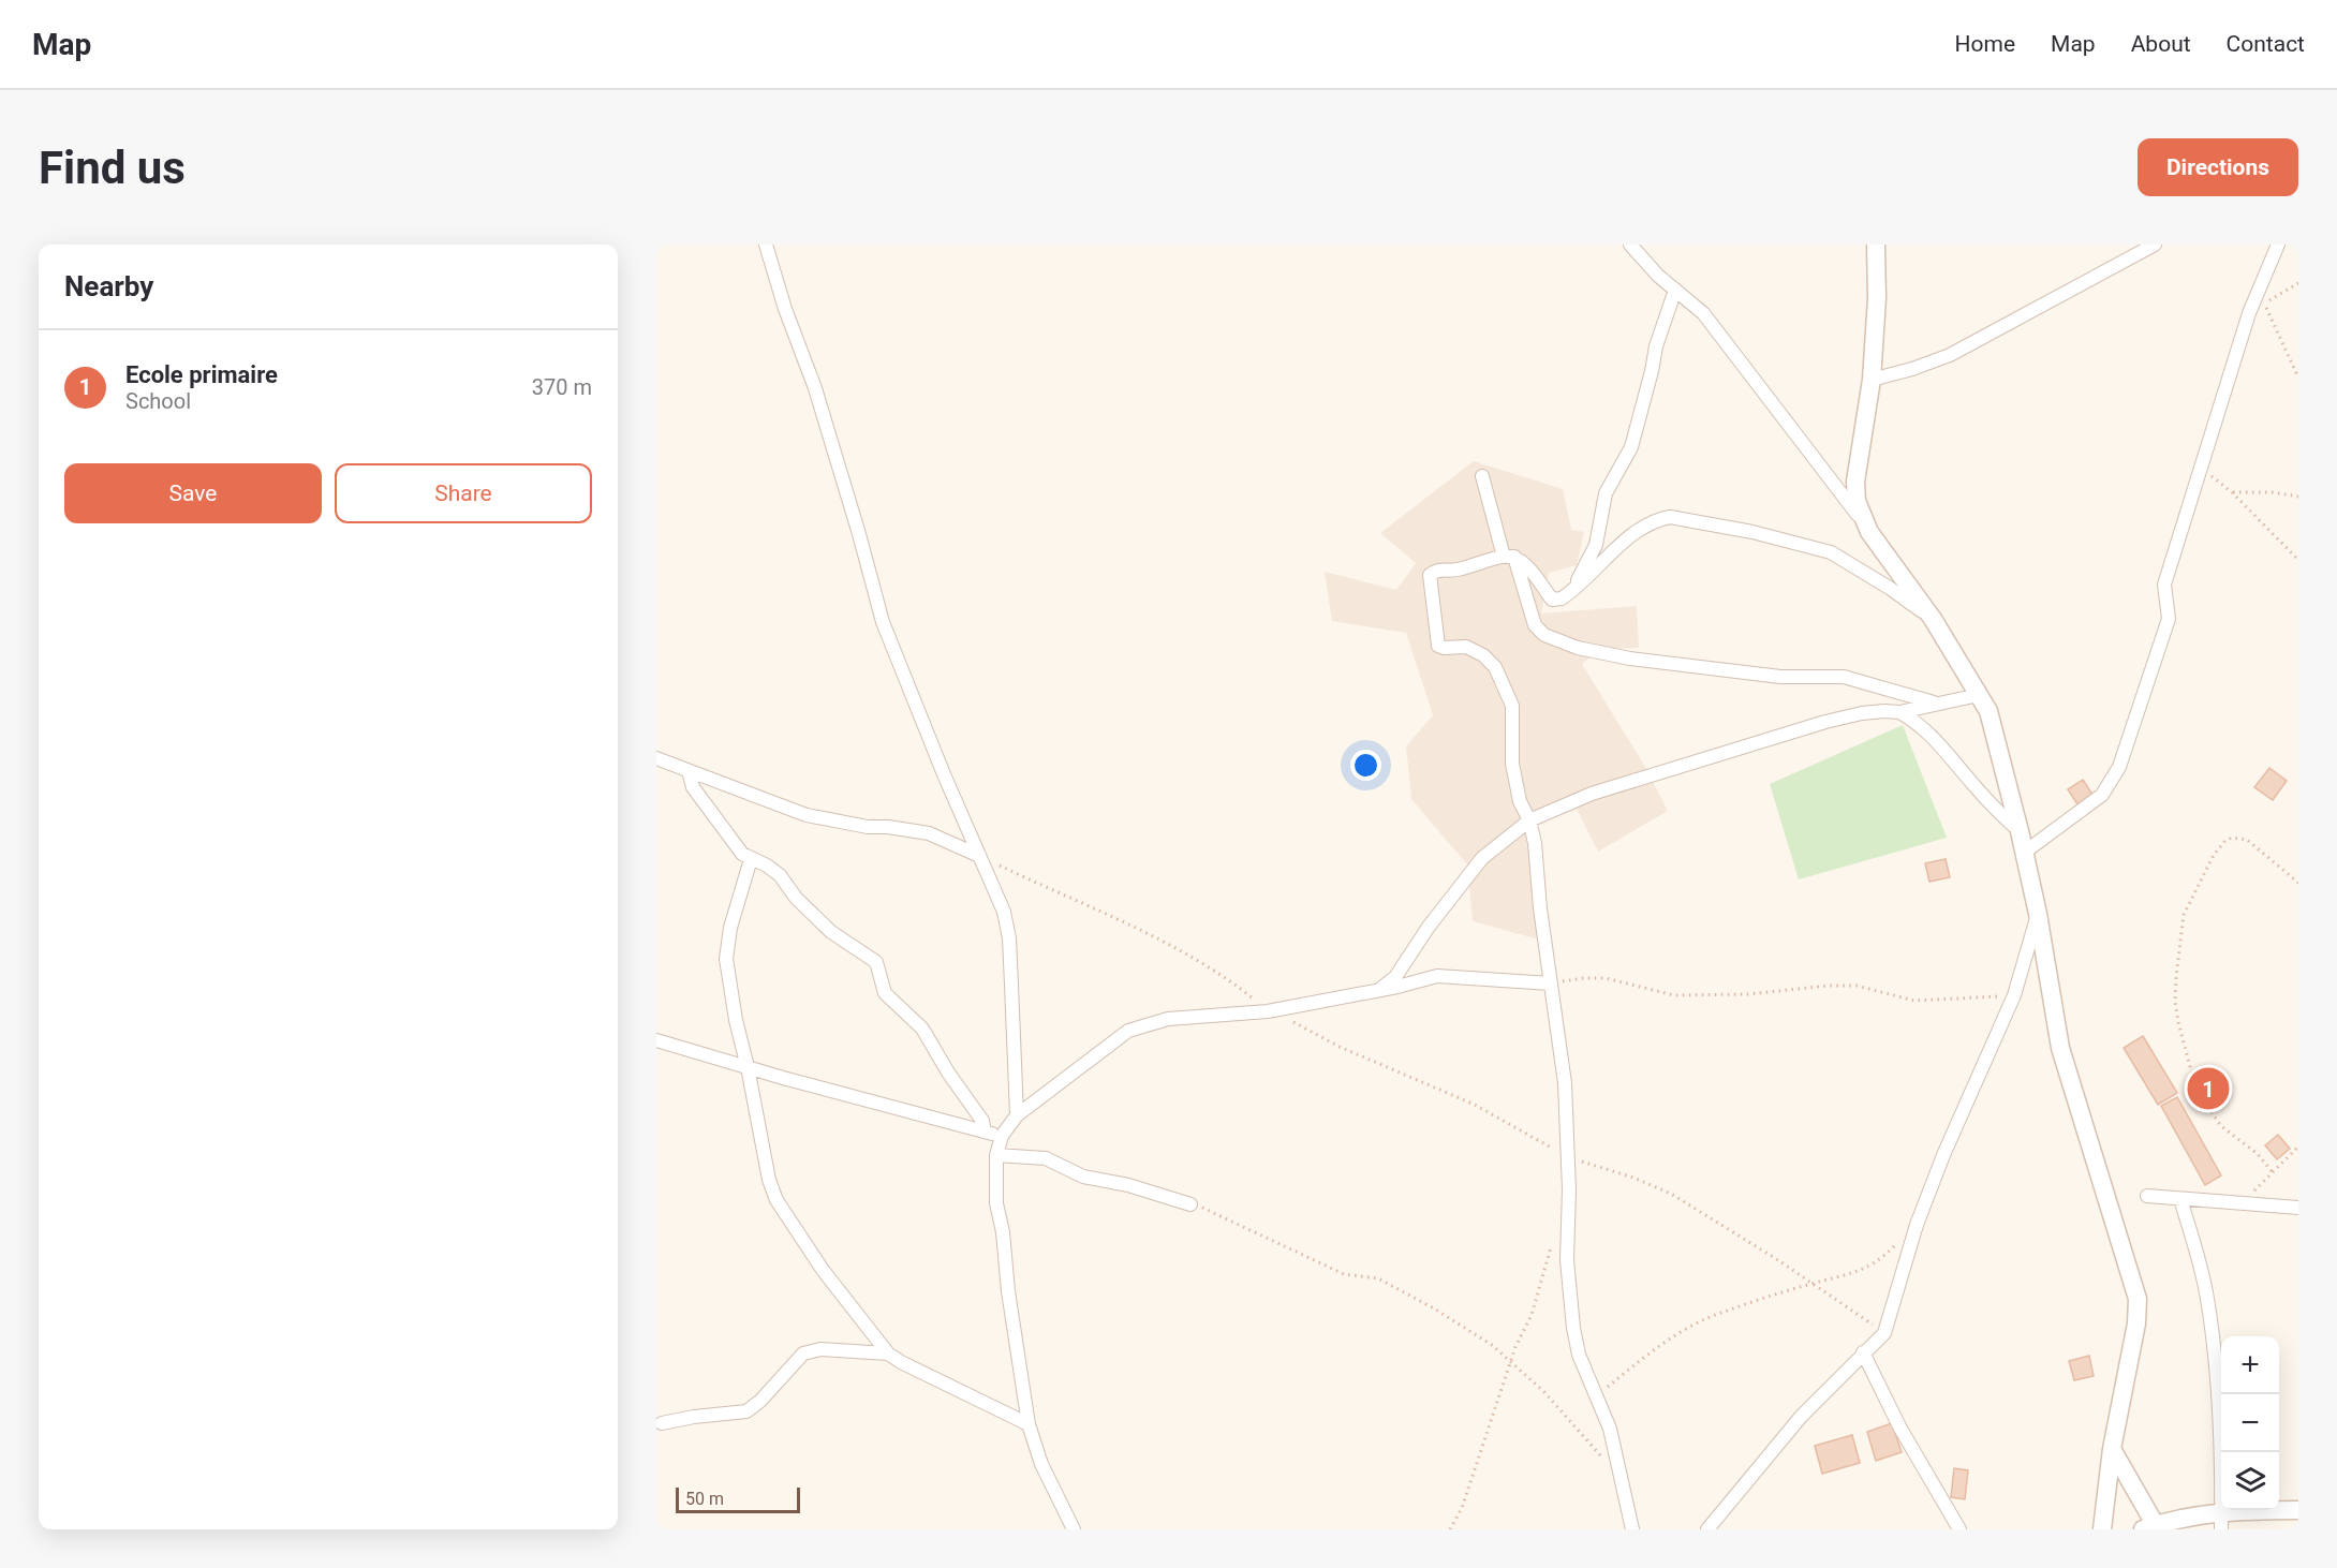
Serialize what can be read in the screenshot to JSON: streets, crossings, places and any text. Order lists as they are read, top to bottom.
{
  "scale_bar": "50 m",
  "page": {
    "header": "Map",
    "nav": [
      "Home",
      "Map",
      "About",
      "Contact"
    ],
    "buttons": [
      "Directions",
      ["Save", "Share"]
    ],
    "title": "Find us",
    "heading": "Nearby",
    "list": [
      {
        "mark": "1",
        "name": "Ecole primaire",
        "note": "School",
        "value": "370 m"
      }
    ],
    "pins": "1",
    "map_buttons": ["+", "−"],
    "scale": "50 m"
  }
}
